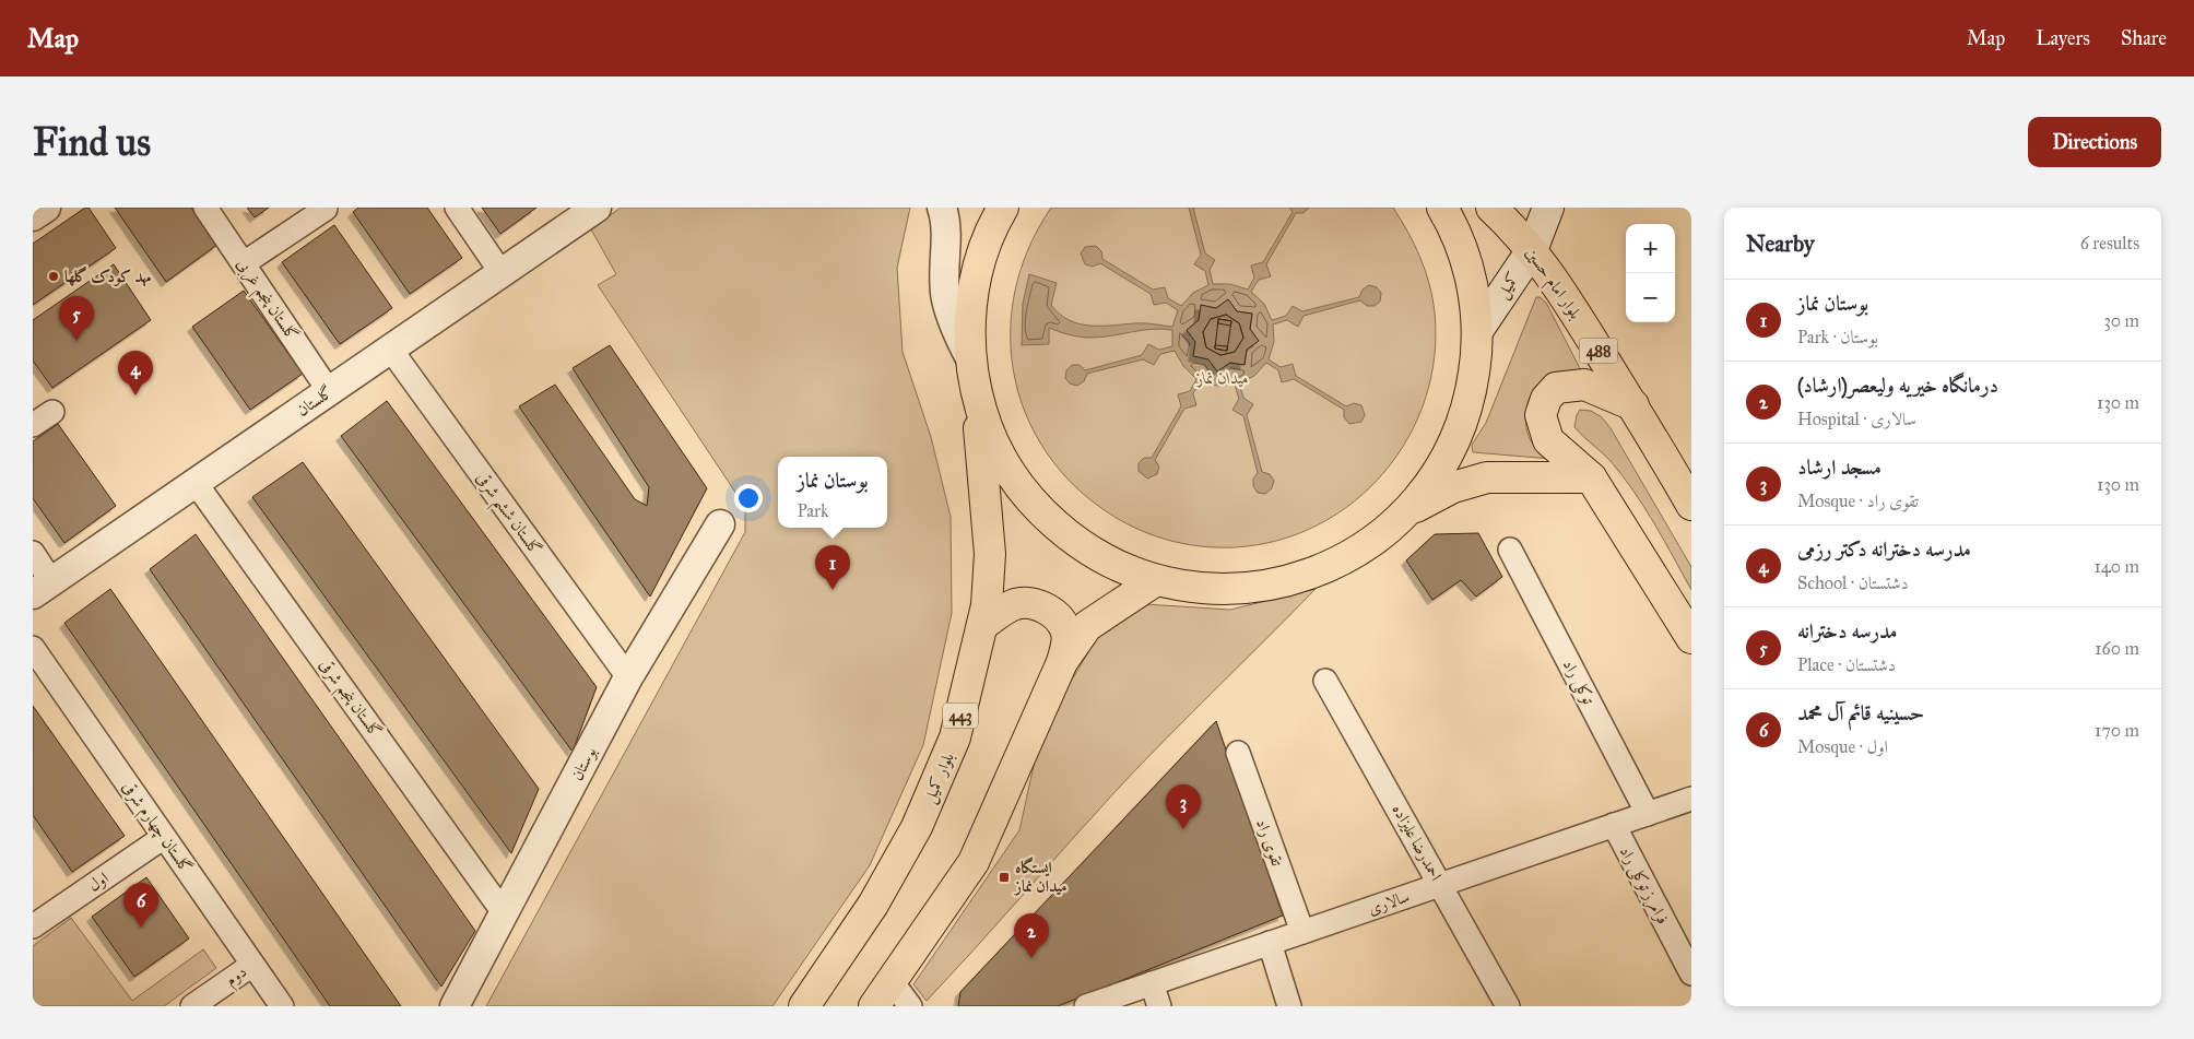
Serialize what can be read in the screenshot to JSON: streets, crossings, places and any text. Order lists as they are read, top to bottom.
{
  "streets": {
    "main road": [
      "بلوار امام حسین",
      "کمیل",
      "488",
      "443",
      "بلوار کمیل"
    ],
    "street": [
      "گلستان پنجم غربی",
      "گلستان",
      "گلستان ششم شرقی",
      "توکلی راد",
      "گلستان پنجم شرقی",
      "بوستان",
      "گلستان چهارم شرقی",
      "تقوی راد",
      "احمدرضا علیزاده",
      "اول",
      "فرامرز توکلی راد",
      "سالاری",
      "دوم"
    ]
  },
  "crossings": [
    ["بلوار امام حسین", "کمیل"],
    ["گلستان پنجم غربی", "گلستان"],
    ["گلستان", "گلستان ششم شرقی"],
    ["گلستان", "گلستان پنجم شرقی"],
    ["گلستان ششم شرقی", "بوستان"],
    ["توکلی راد", "سالاری"],
    ["گلستان پنجم شرقی", "بوستان"],
    ["گلستان چهارم شرقی", "اول"],
    ["گلستان چهارم شرقی", "دوم"],
    ["تقوی راد", "سالاری"],
    ["احمدرضا علیزاده", "سالاری"],
    ["فرامرز توکلی راد", "سالاری"]
  ],
  "parks": ["میدان نماز"],
  "places": {
    "other": ["مهد کودک گلها"],
    "transit": ["ایستگاه میدان نماز"]
  },
  "page": {
    "header": "Map",
    "nav": ["Map", "Layers", "Share"],
    "buttons": "Directions",
    "title": "Find us",
    "heading": ["Nearby", "6 results"],
    "map_buttons": ["+", "−"],
    "list": [
      {
        "mark": "1",
        "name": "بوستان نماز",
        "note": "Park · بوستان",
        "value": "30 m"
      },
      {
        "mark": "2",
        "name": "درمانگاه خیریه ولیعصر(ارشاد)",
        "note": "Hospital · سالاری",
        "value": "130 m"
      },
      {
        "mark": "3",
        "name": "مسجد ارشاد",
        "note": "Mosque · تقوی راد",
        "value": "130 m"
      },
      {
        "mark": "4",
        "name": "مدرسه دخترانه دکتر رزمی",
        "note": "School · دشتستان",
        "value": "140 m"
      },
      {
        "mark": "5",
        "name": "مدرسه دخترانه",
        "note": "Place · دشتستان",
        "value": "160 m"
      },
      {
        "mark": "6",
        "name": "حسینیه قائم آل محمد",
        "note": "Mosque · اول",
        "value": "170 m"
      }
    ],
    "pins": [
      "5",
      "4",
      "1",
      "3",
      "6",
      "2"
    ],
    "popup": ["بوستان نماز", "Park"]
  }
}
